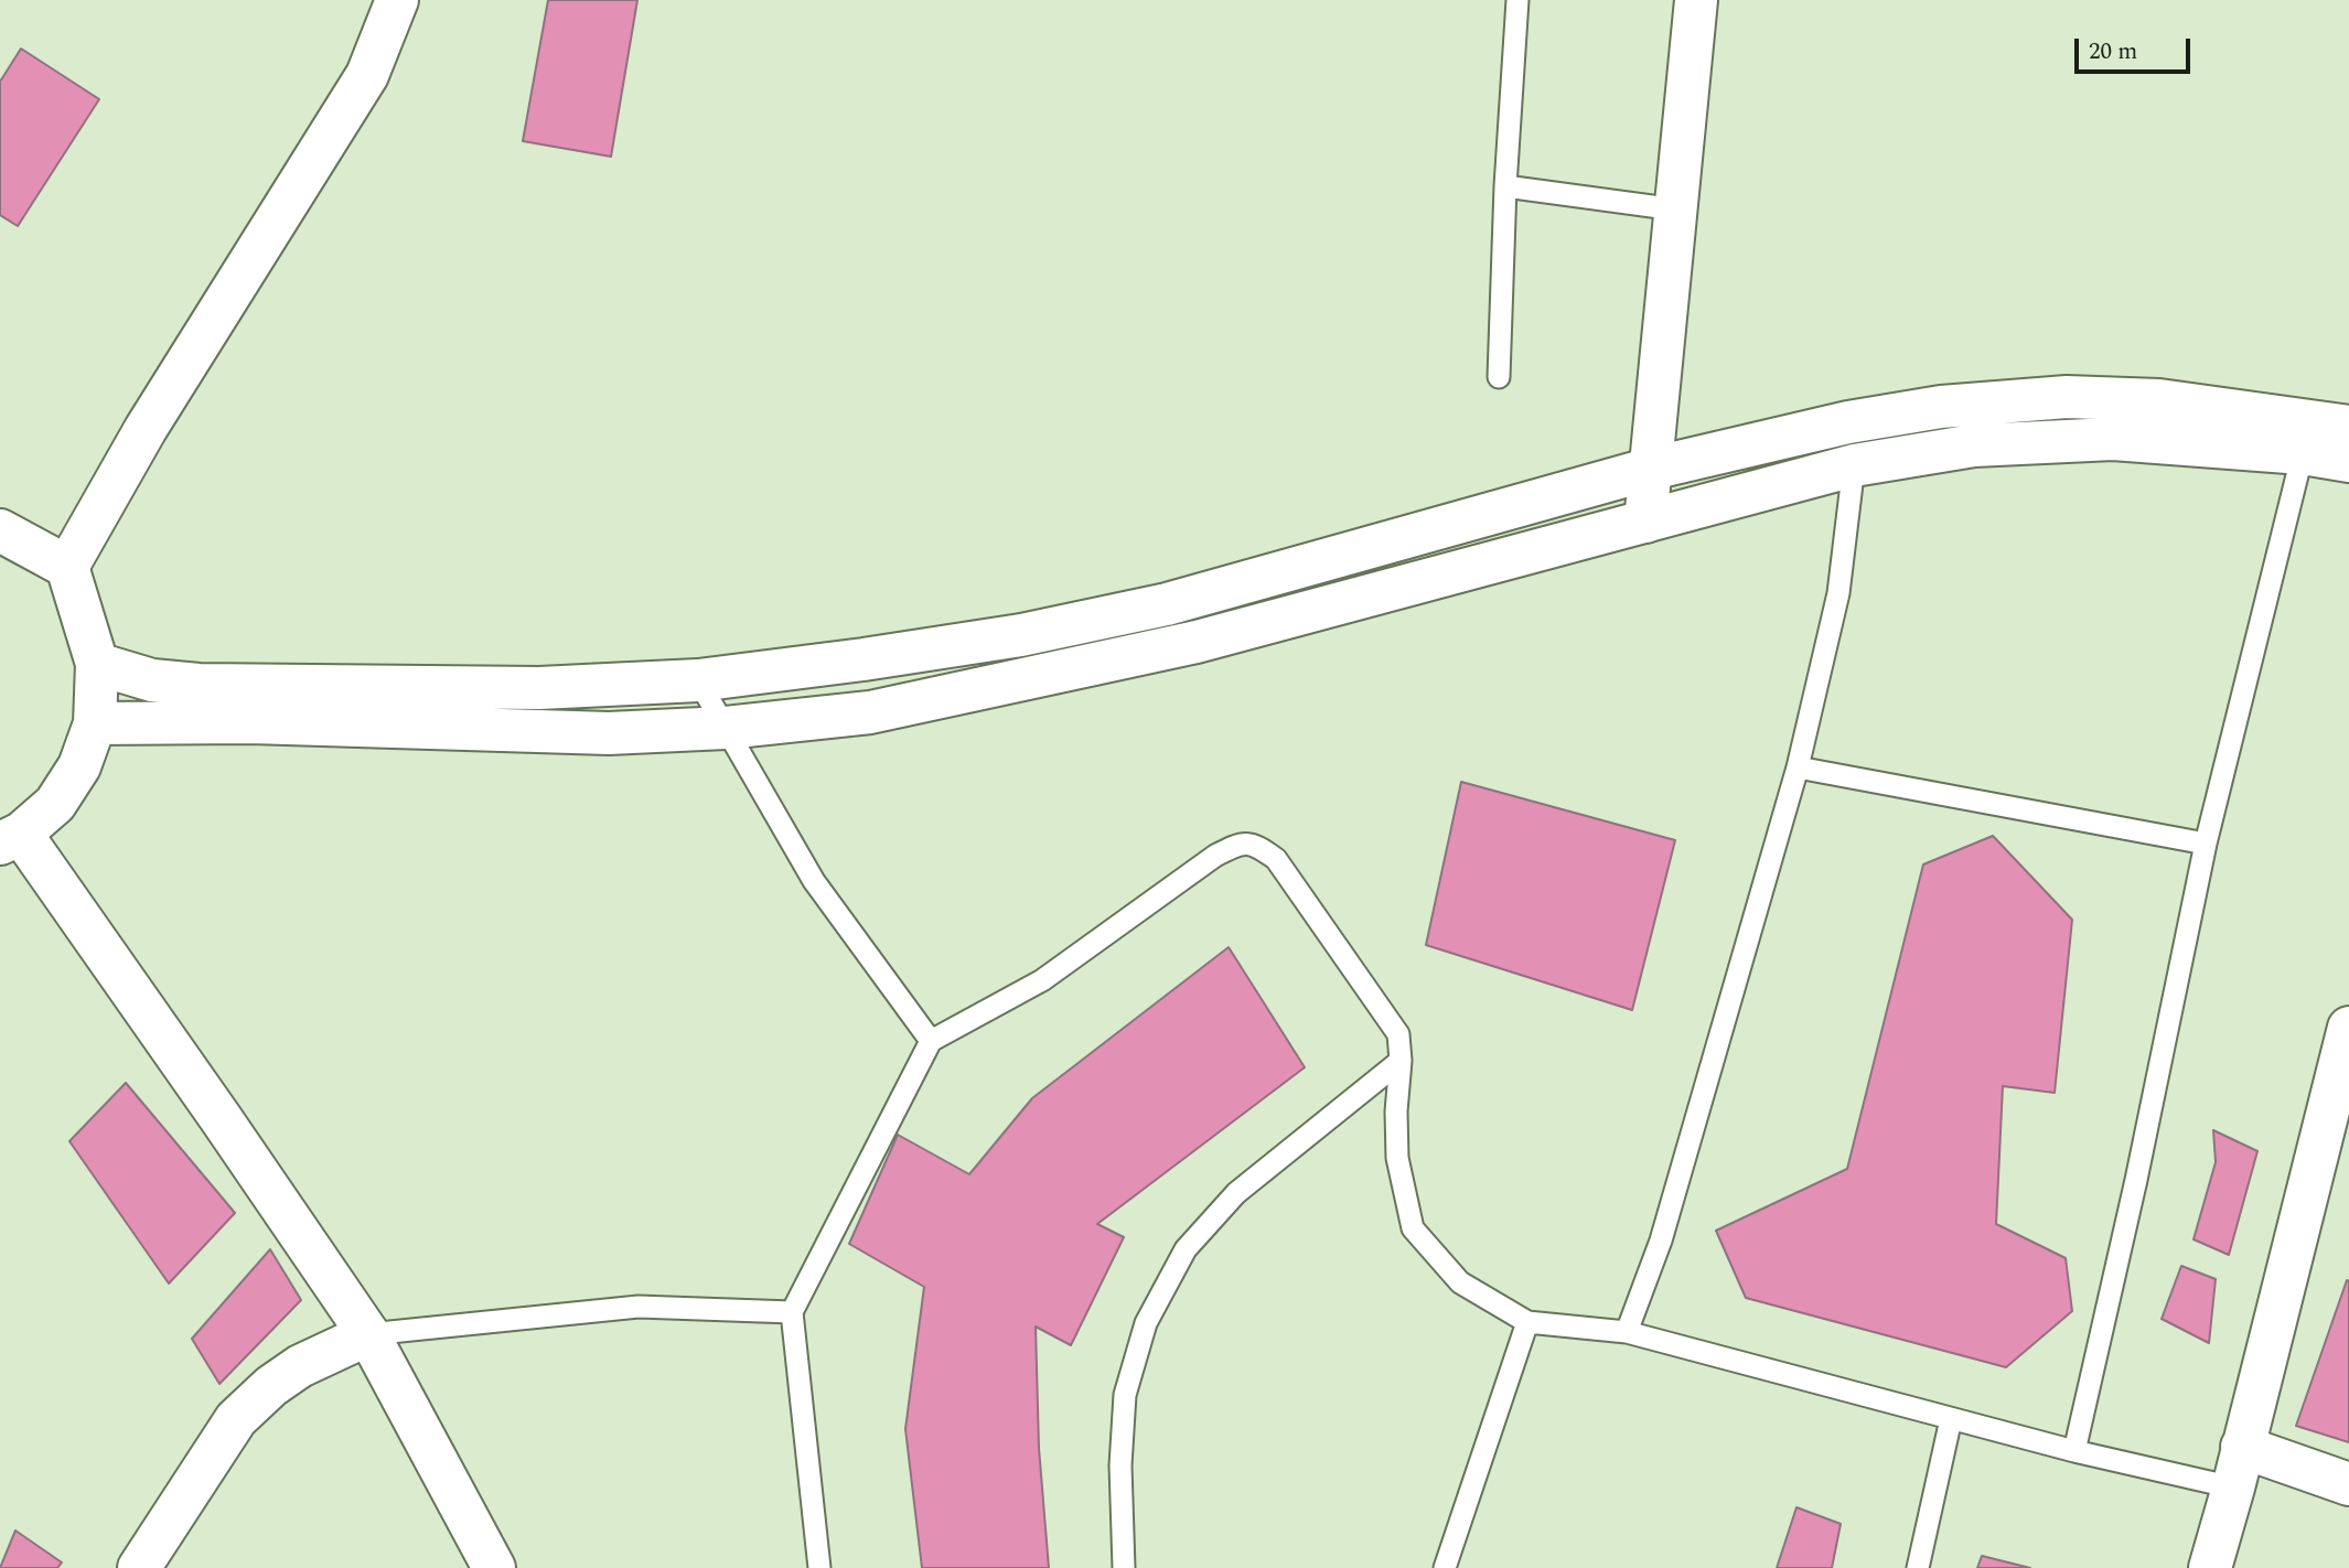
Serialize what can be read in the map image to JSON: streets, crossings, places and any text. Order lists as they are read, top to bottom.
{
  "scale_bar": "20 m"
}
